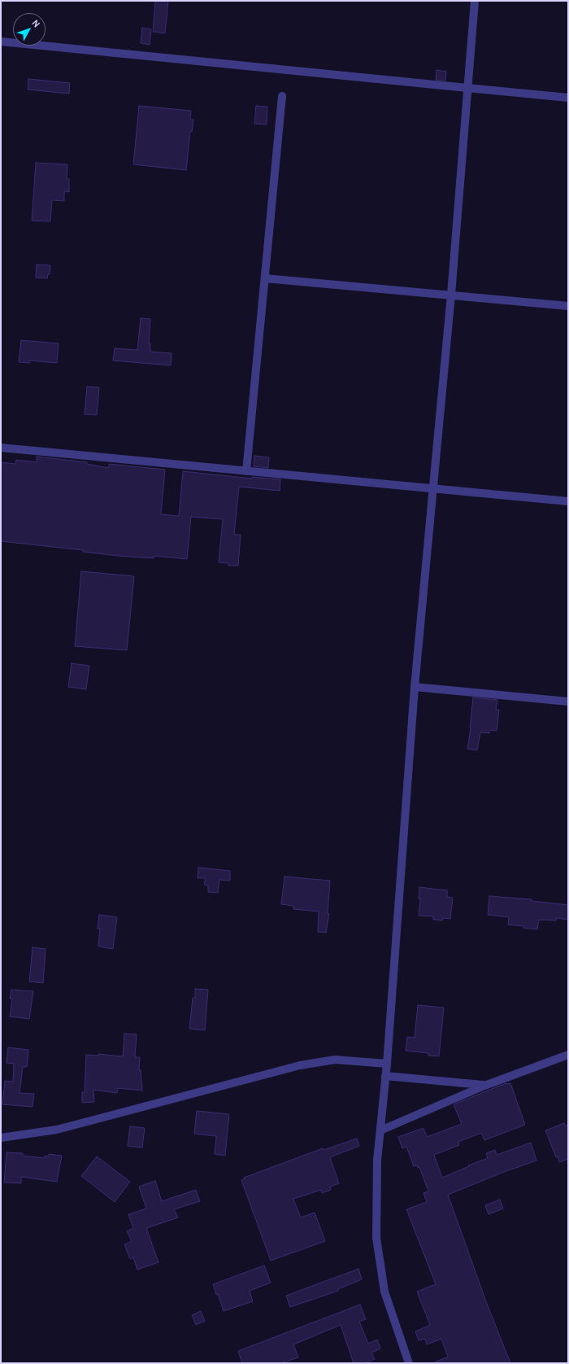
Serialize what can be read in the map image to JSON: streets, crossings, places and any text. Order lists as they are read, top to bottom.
{
  "north": "top right"
}
